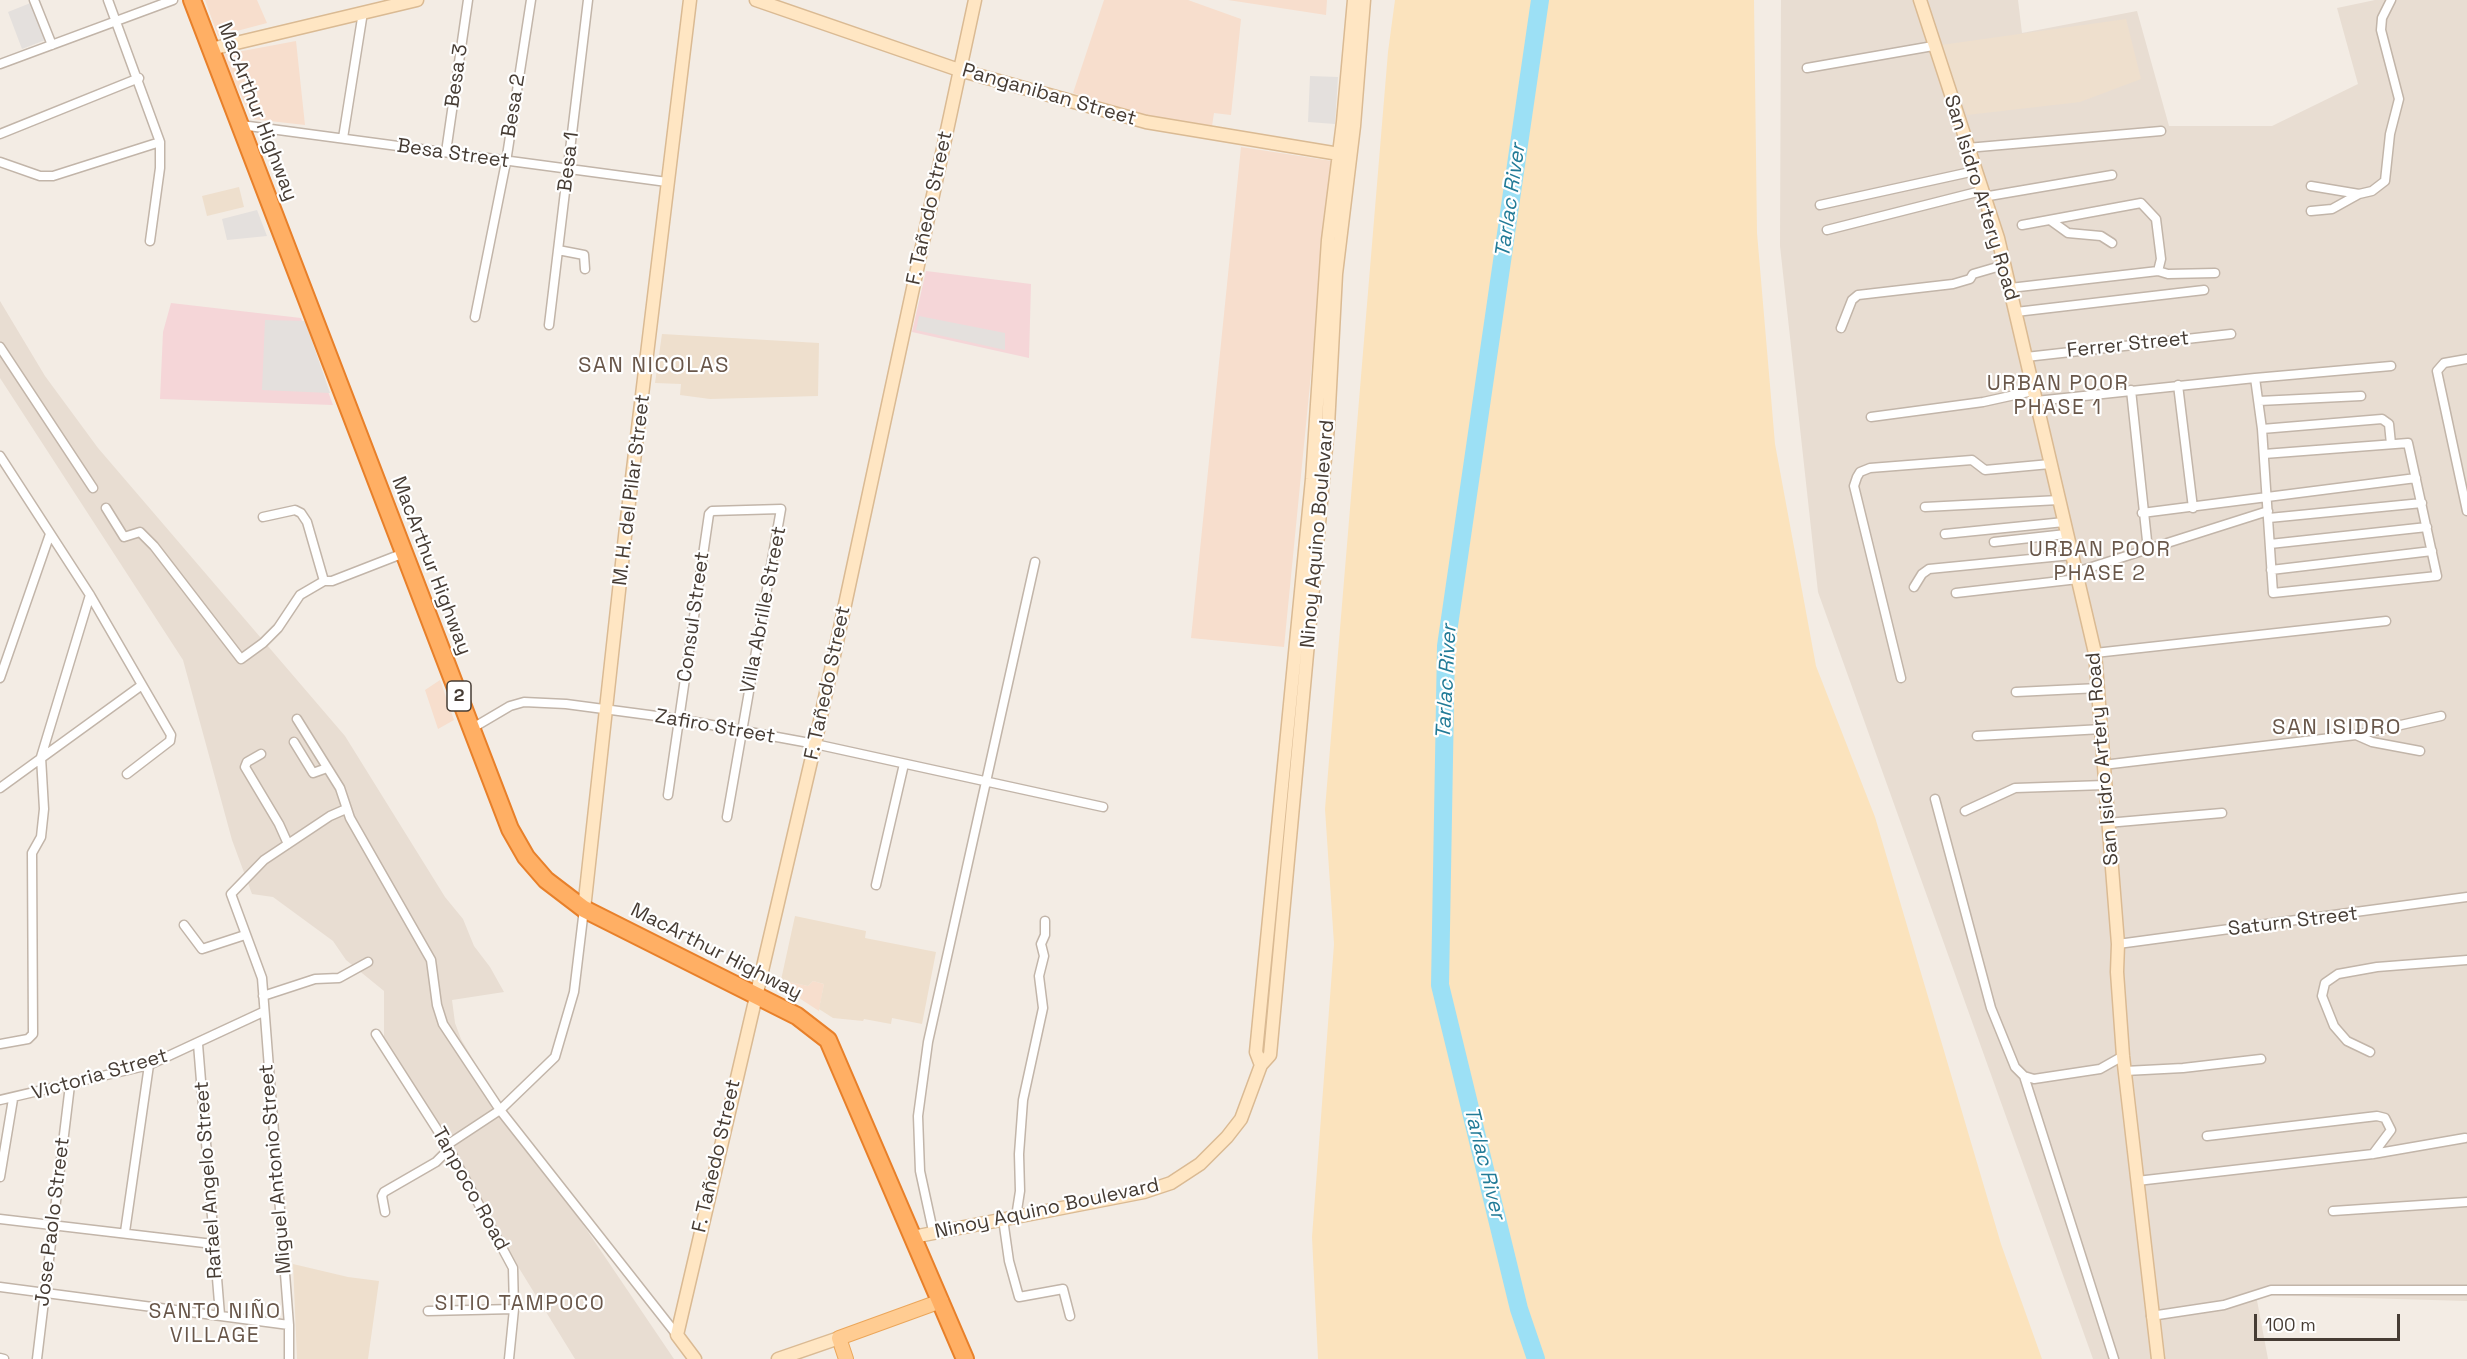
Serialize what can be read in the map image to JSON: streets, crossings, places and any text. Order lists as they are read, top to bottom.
{
  "streets": {
    "highway": ["MacArthur Highway", "2"],
    "street": [
      "Besa 3",
      "Panganiban Street",
      "Besa 2",
      "Besa Street",
      "Besa 1",
      "San Isidro Artery Road",
      "F. Tañedo Street",
      "Ferrer Street",
      "M. H. del Pilar Street",
      "Ninoy Aquino Boulevard",
      "Villa Abrille Street",
      "Consul Street",
      "Zafiro Street",
      "Saturn Street",
      "Victoria Street",
      "Miguel Antonio Street",
      "Rafael Angelo Street",
      "Tanpoco Road",
      "Jose Paolo Street"
    ]
  },
  "crossings": [
    ["Besa 3", "Besa Street"],
    ["Panganiban Street", "F. Tañedo Street"],
    ["Panganiban Street", "Ninoy Aquino Boulevard"],
    ["Besa 2", "Besa Street"],
    ["MacArthur Highway", "Besa Street"],
    ["MacArthur Highway", "F. Tañedo Street"],
    ["MacArthur Highway", "M. H. del Pilar Street"],
    ["MacArthur Highway", "Ninoy Aquino Boulevard"],
    ["MacArthur Highway", "Zafiro Street"],
    ["Besa Street", "Besa 1"],
    ["Besa Street", "M. H. del Pilar Street"],
    ["San Isidro Artery Road", "Ferrer Street"],
    ["San Isidro Artery Road", "Saturn Street"],
    ["F. Tañedo Street", "Zafiro Street"],
    ["M. H. del Pilar Street", "Zafiro Street"],
    ["Villa Abrille Street", "Consul Street"],
    ["Villa Abrille Street", "Zafiro Street"],
    ["Consul Street", "Zafiro Street"],
    ["Victoria Street", "Miguel Antonio Street"],
    ["Victoria Street", "Rafael Angelo Street"],
    ["Victoria Street", "Jose Paolo Street"]
  ],
  "districts": [
    "SAN NICOLAS",
    "URBAN POOR PHASE 1",
    "URBAN POOR PHASE 2",
    "SAN ISIDRO",
    "SITIO TAMPOCO",
    "SANTO NIÑO VILLAGE"
  ],
  "water": ["Tarlac River"],
  "scale_bar": "100 m"
}
